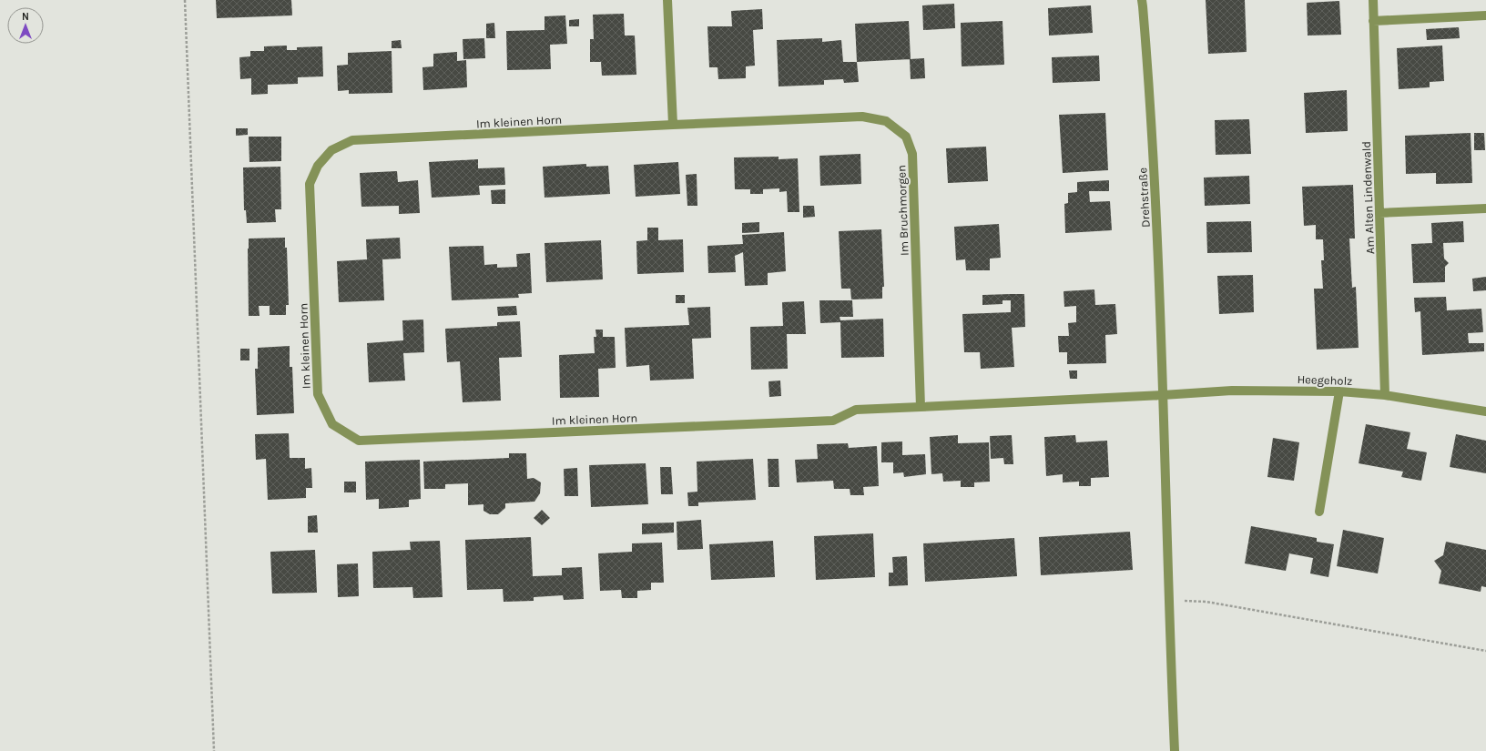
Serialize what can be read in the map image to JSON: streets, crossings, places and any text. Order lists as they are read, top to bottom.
{
  "streets": {
    "street": [
      "Im kleinen Horn",
      "Drehstraße",
      "Am Alten Lindenwald",
      "Im Bruchmorgen",
      "Heegeholz"
    ]
  },
  "crossings": [
    ["Im kleinen Horn", "Im Bruchmorgen"],
    ["Drehstraße", "Heegeholz"],
    ["Am Alten Lindenwald", "Heegeholz"]
  ],
  "north": "top"
}
